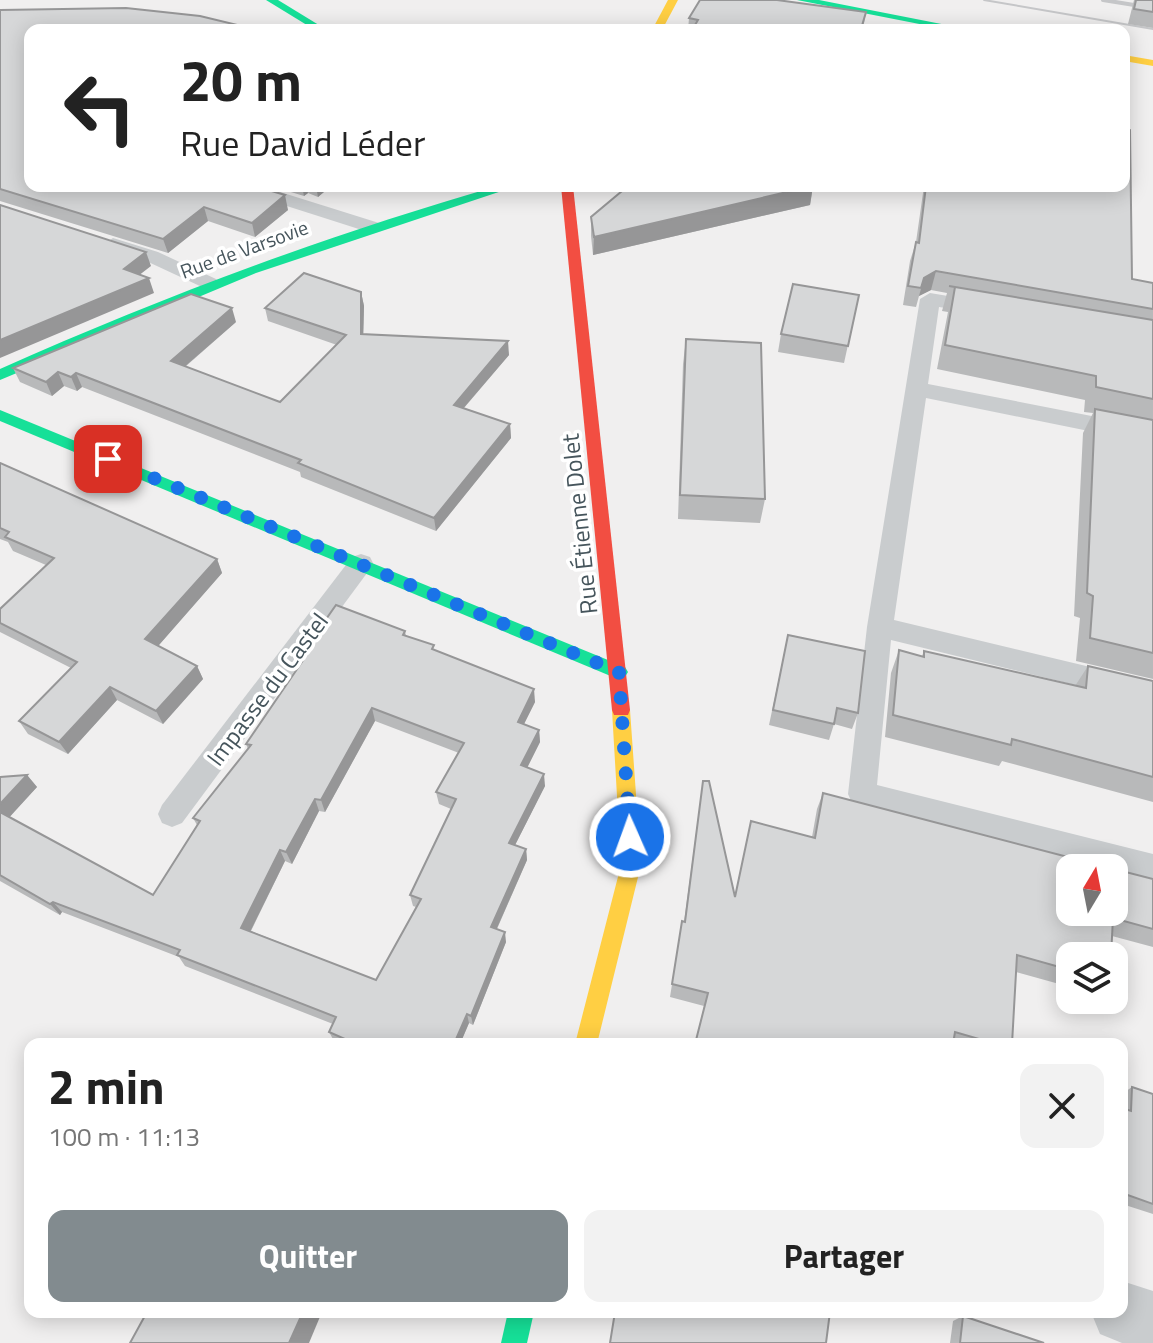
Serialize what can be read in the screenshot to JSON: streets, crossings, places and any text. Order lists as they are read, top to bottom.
{
  "streets": {
    "street": ["Rue de Varsovie", "Rue Étienne Dolet"],
    "lane": ["Impasse du Castel"]
  },
  "north": "top",
  "page": {
    "turn": ["20 m", "Rue David Léder"],
    "heading": ["2 min", "100 m · 11:13"],
    "buttons": ["Quitter", "Partager"]
  }
}
